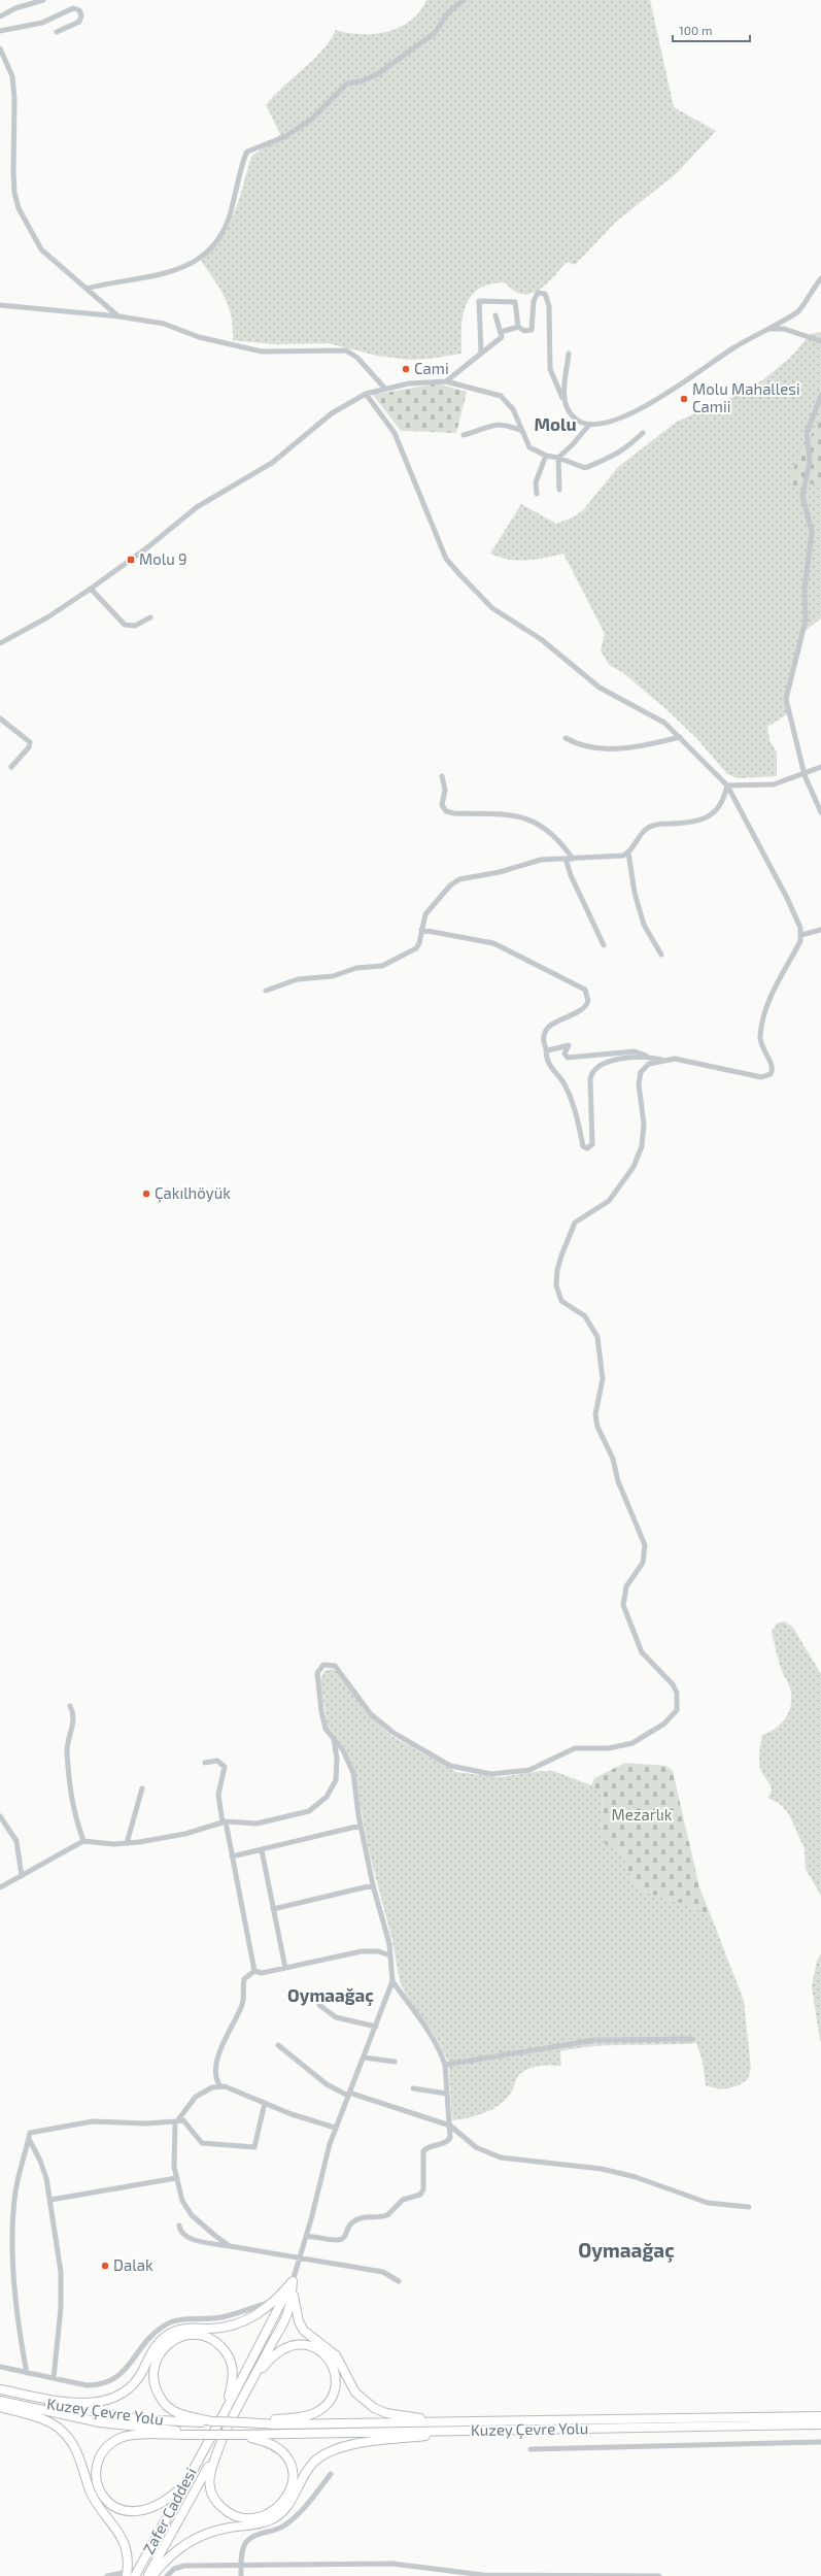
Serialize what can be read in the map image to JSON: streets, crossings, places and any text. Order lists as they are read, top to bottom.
{
  "streets": {
    "highway": ["Kuzey Çevre Yolu", "Zafer Caddesi"]
  },
  "districts": ["Molu", "Oymaağaç", "Oymaağaç"],
  "parks": ["Mezarlık"],
  "places": {
    "other": [
      "Cami",
      "Molu Mahallesi Camii",
      "Çakılhöyük",
      "Dalak"
    ],
    "transit": ["Molu 9"]
  },
  "scale_bar": "100 m"
}
